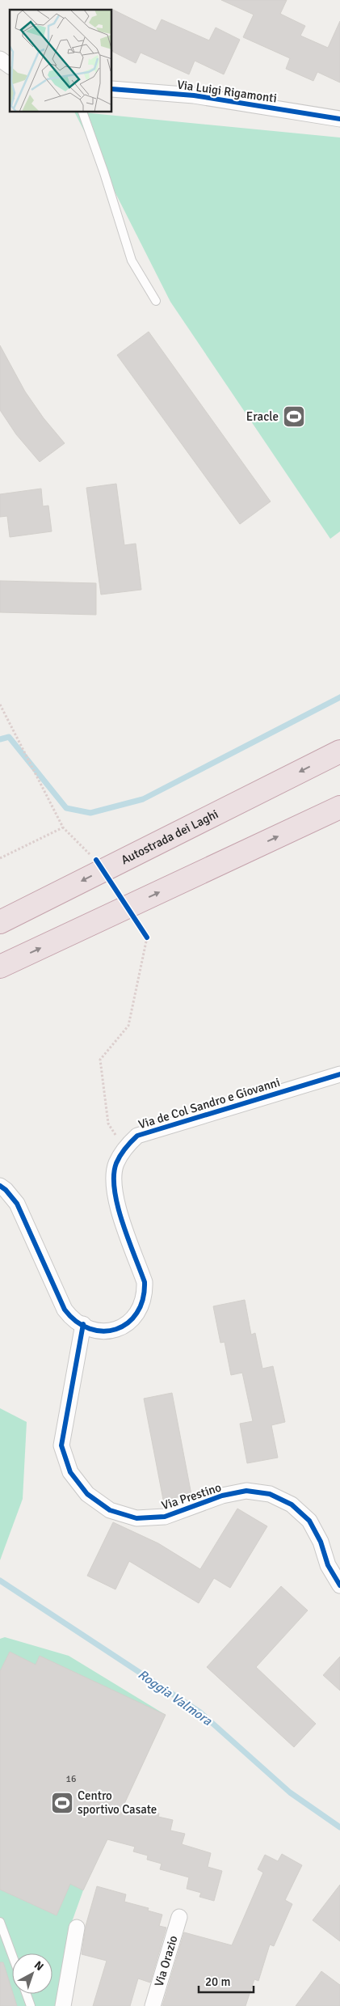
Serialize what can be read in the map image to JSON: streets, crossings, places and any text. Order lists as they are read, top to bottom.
{
  "streets": {
    "highway": ["Autostrada dei Laghi"],
    "street": [
      "Via Luigi Rigamonti",
      "Via de Col Sandro e Giovanni",
      "Via Prestino",
      "Via Orazio"
    ]
  },
  "crossings": [
    ["Via de Col Sandro e Giovanni", "Via Prestino"]
  ],
  "water": ["Roggia Valmora"],
  "places": {
    "sports": ["Eracle", "Centro sportivo Casate"]
  },
  "house_numbers": ["16"],
  "scale_bar": "20 m",
  "north": "top right"
}
